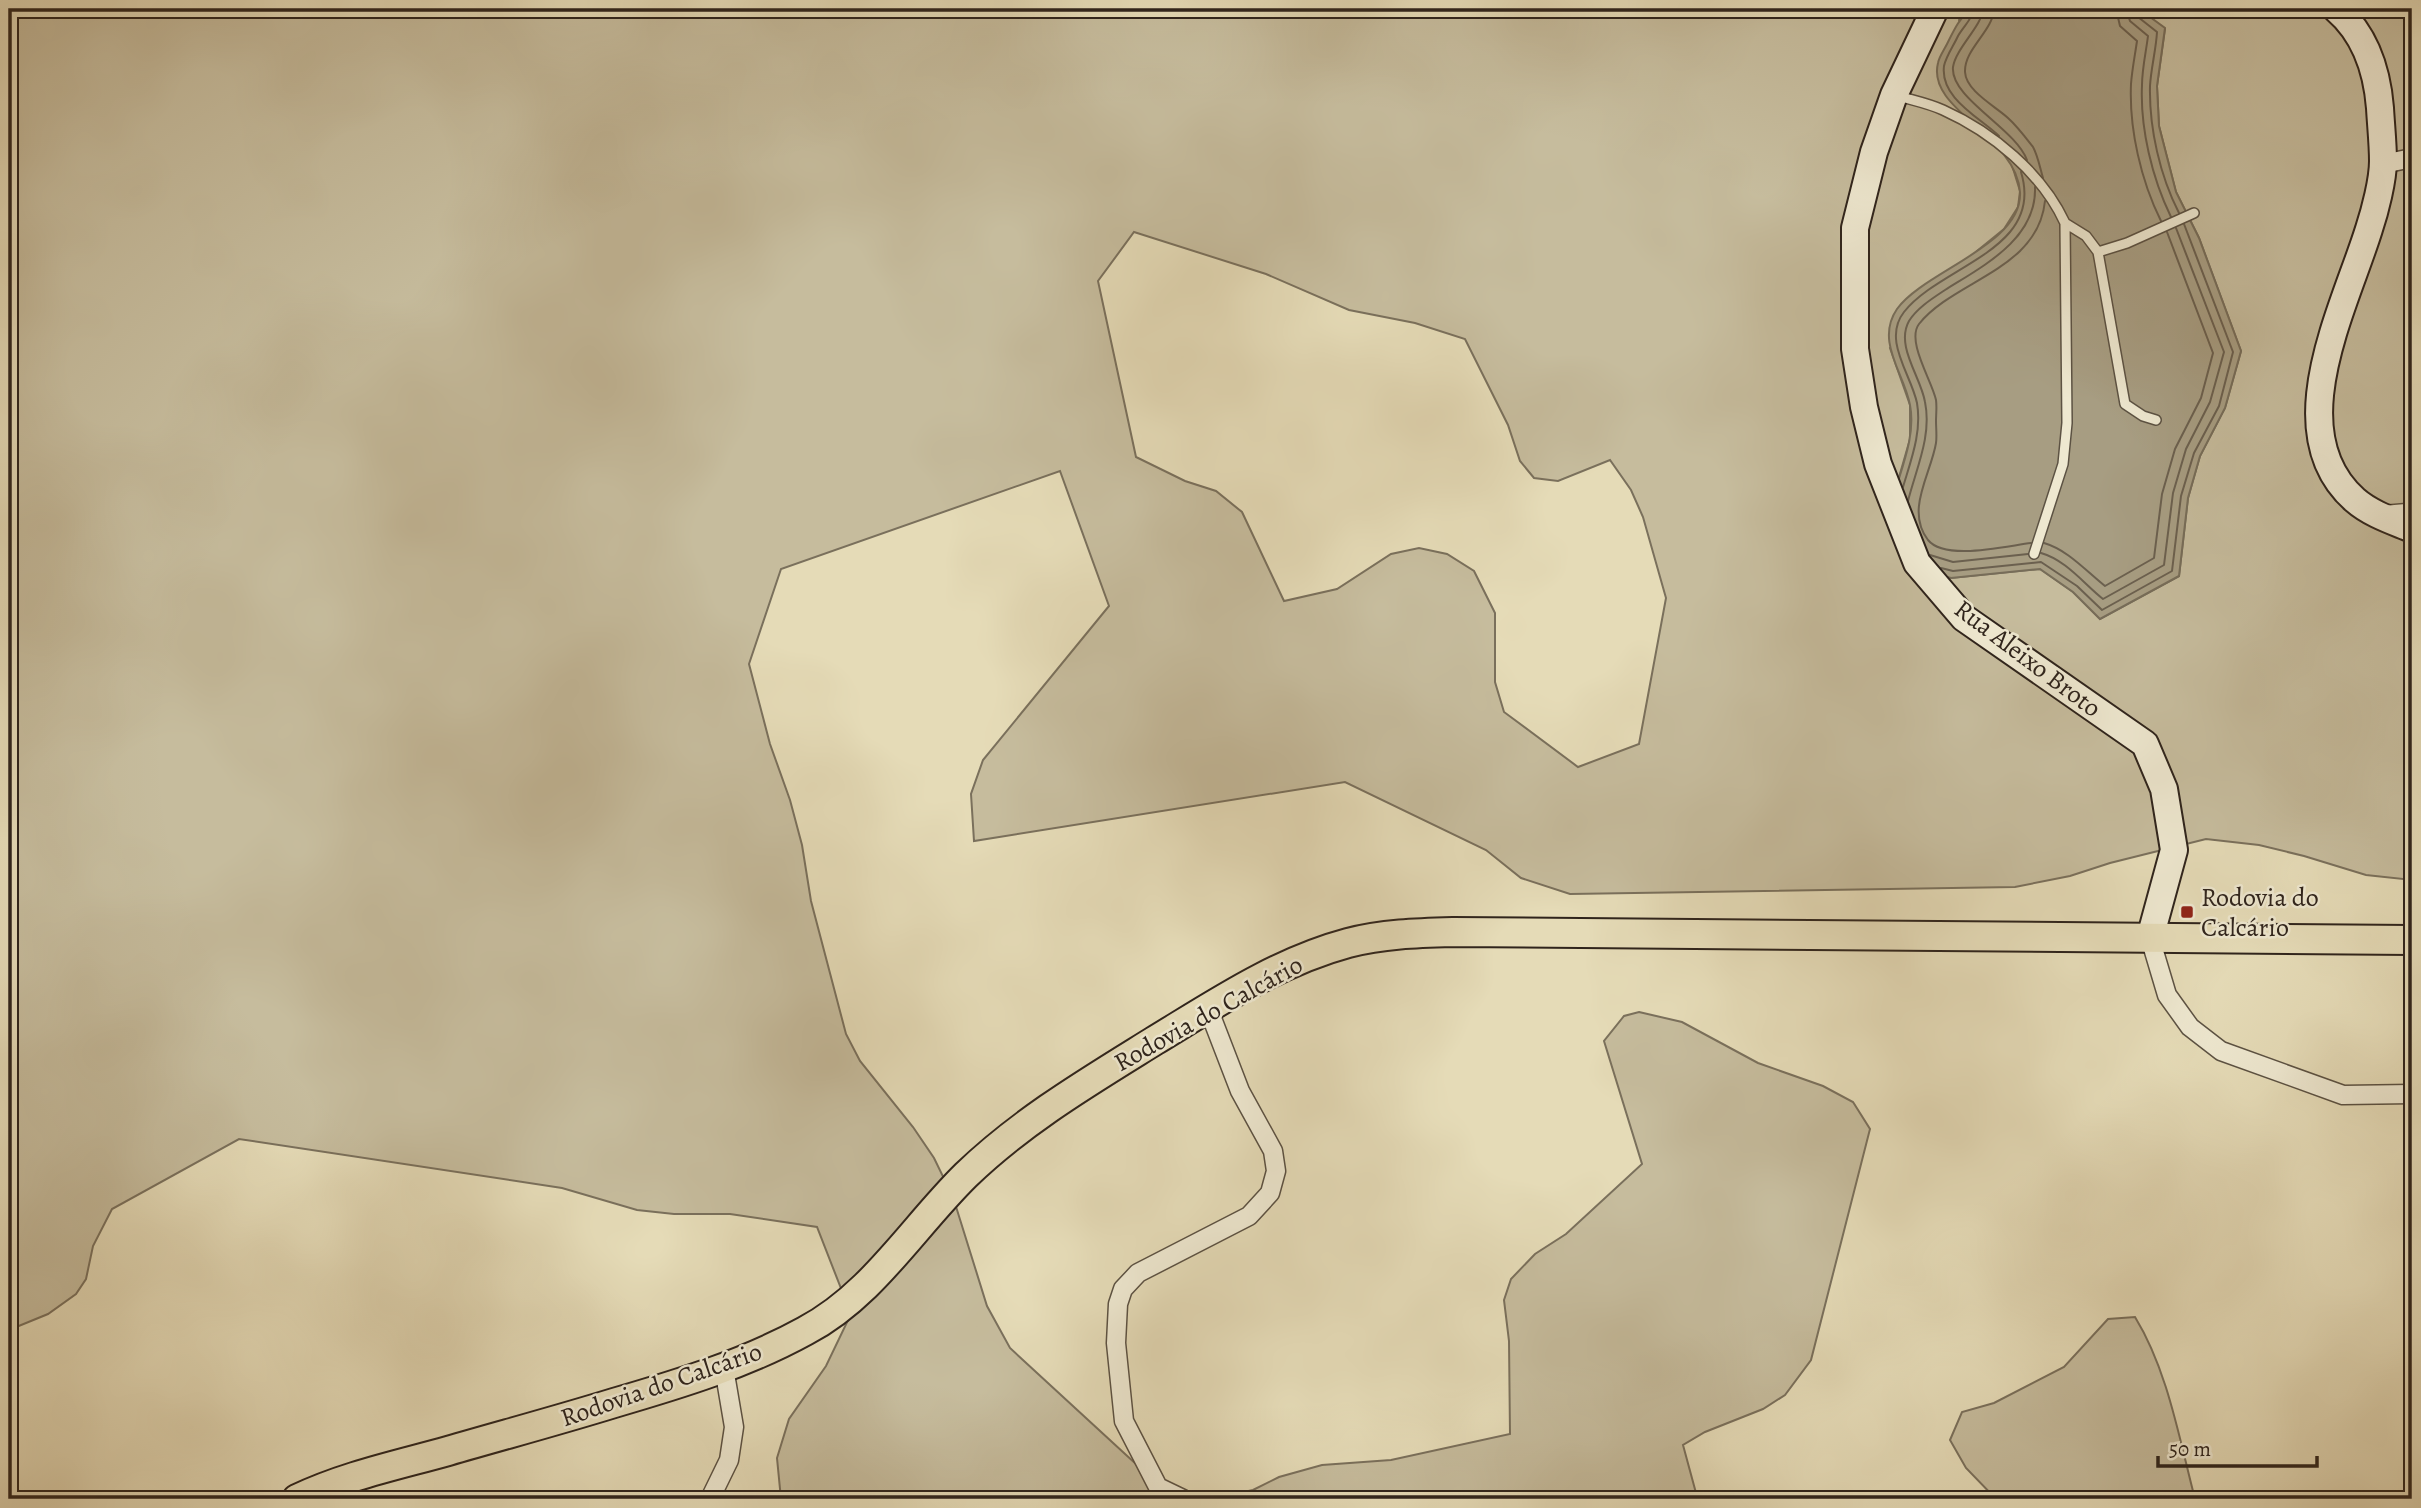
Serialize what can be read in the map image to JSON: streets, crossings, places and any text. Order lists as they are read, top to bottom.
{
  "streets": {
    "main road": ["Rodovia do Calcário"],
    "street": ["Rua Aleixo Broto"]
  },
  "crossings": [
    ["Rua Aleixo Broto", "Rodovia do Calcário"]
  ],
  "places": {
    "transit": ["Rodovia do Calcário"]
  },
  "scale_bar": "50 m"
}
